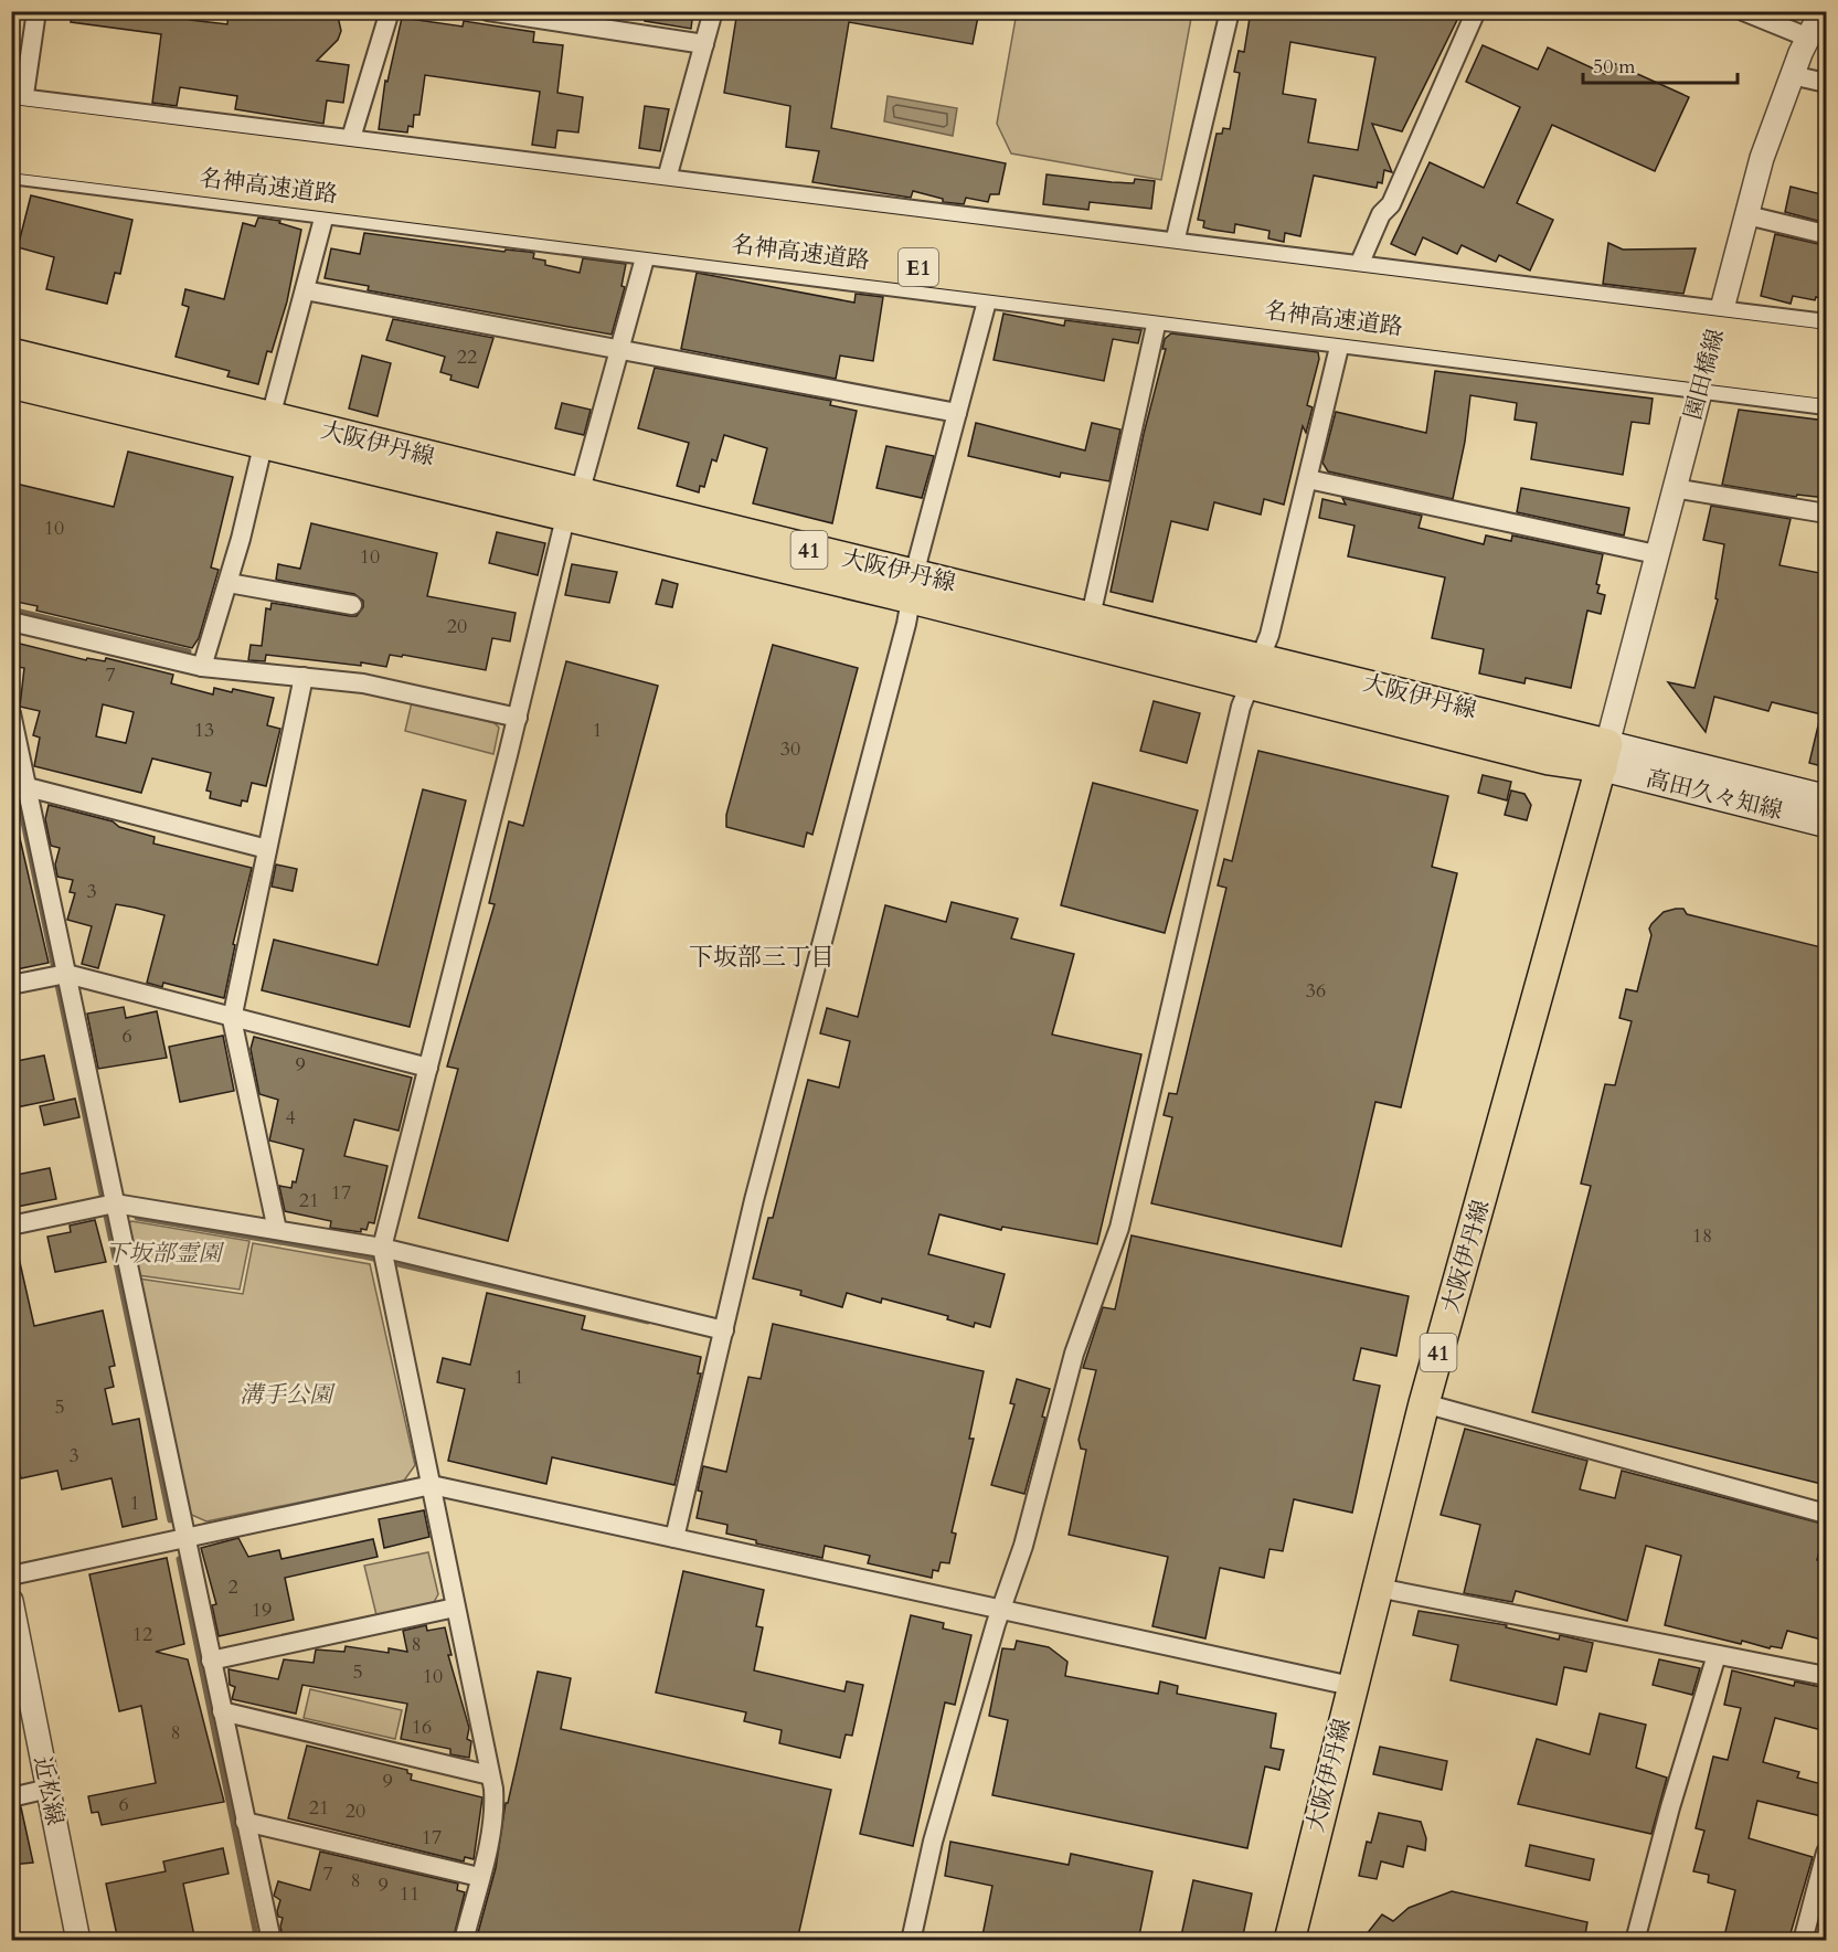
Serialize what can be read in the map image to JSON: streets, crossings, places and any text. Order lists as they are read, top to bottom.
{
  "streets": {
    "highway": ["名神高速道路", "E1"],
    "main road": ["大阪伊丹線", "41", "高田久々知線"],
    "street": ["園田橋線", "近松線"]
  },
  "crossings": [
    ["園田橋線", "大阪伊丹線"],
    ["園田橋線", "高田久々知線"],
    ["大阪伊丹線", "高田久々知線"]
  ],
  "districts": ["下坂部三丁目"],
  "parks": ["下坂部霊園", "溝手公園"],
  "house_numbers": [
    "22",
    "10",
    "10",
    "20",
    "7",
    "13",
    "1",
    "30",
    "3",
    "36",
    "6",
    "9",
    "4",
    "17",
    "21",
    "18",
    "1",
    "5",
    "3",
    "1",
    "2",
    "19",
    "12",
    "8",
    "5",
    "10",
    "16",
    "8",
    "9",
    "6",
    "21",
    "20",
    "17",
    "7",
    "8",
    "9",
    "11"
  ],
  "scale_bar": "50 m"
}
